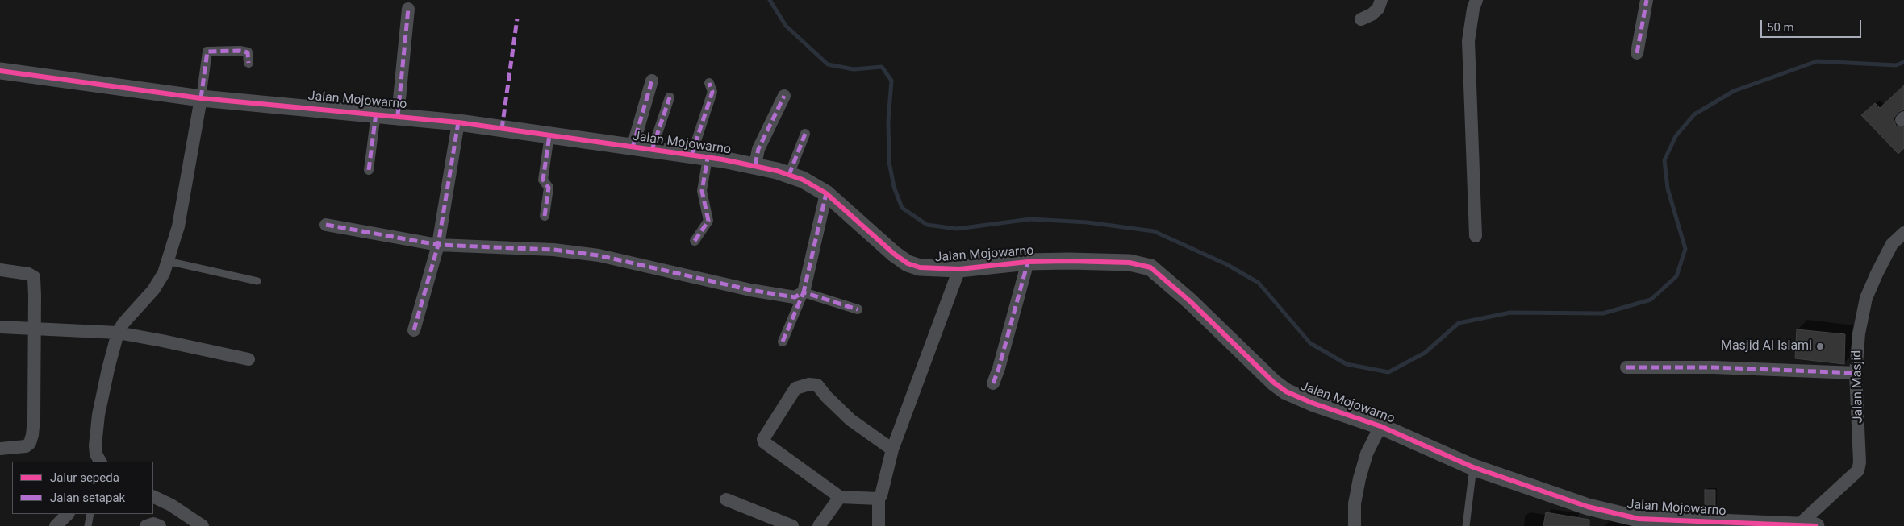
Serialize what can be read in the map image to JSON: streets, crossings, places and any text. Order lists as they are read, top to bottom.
{
  "streets": {
    "street": ["Jalan Mojowarno", "Jalan Masjid"]
  },
  "crossings": [
    ["Jalan Mojowarno", "Jalan Masjid"]
  ],
  "places": ["Masjid Al Islami"],
  "legend": ["Jalur sepeda", "Jalan setapak"],
  "scale_bar": "50 m"
}
